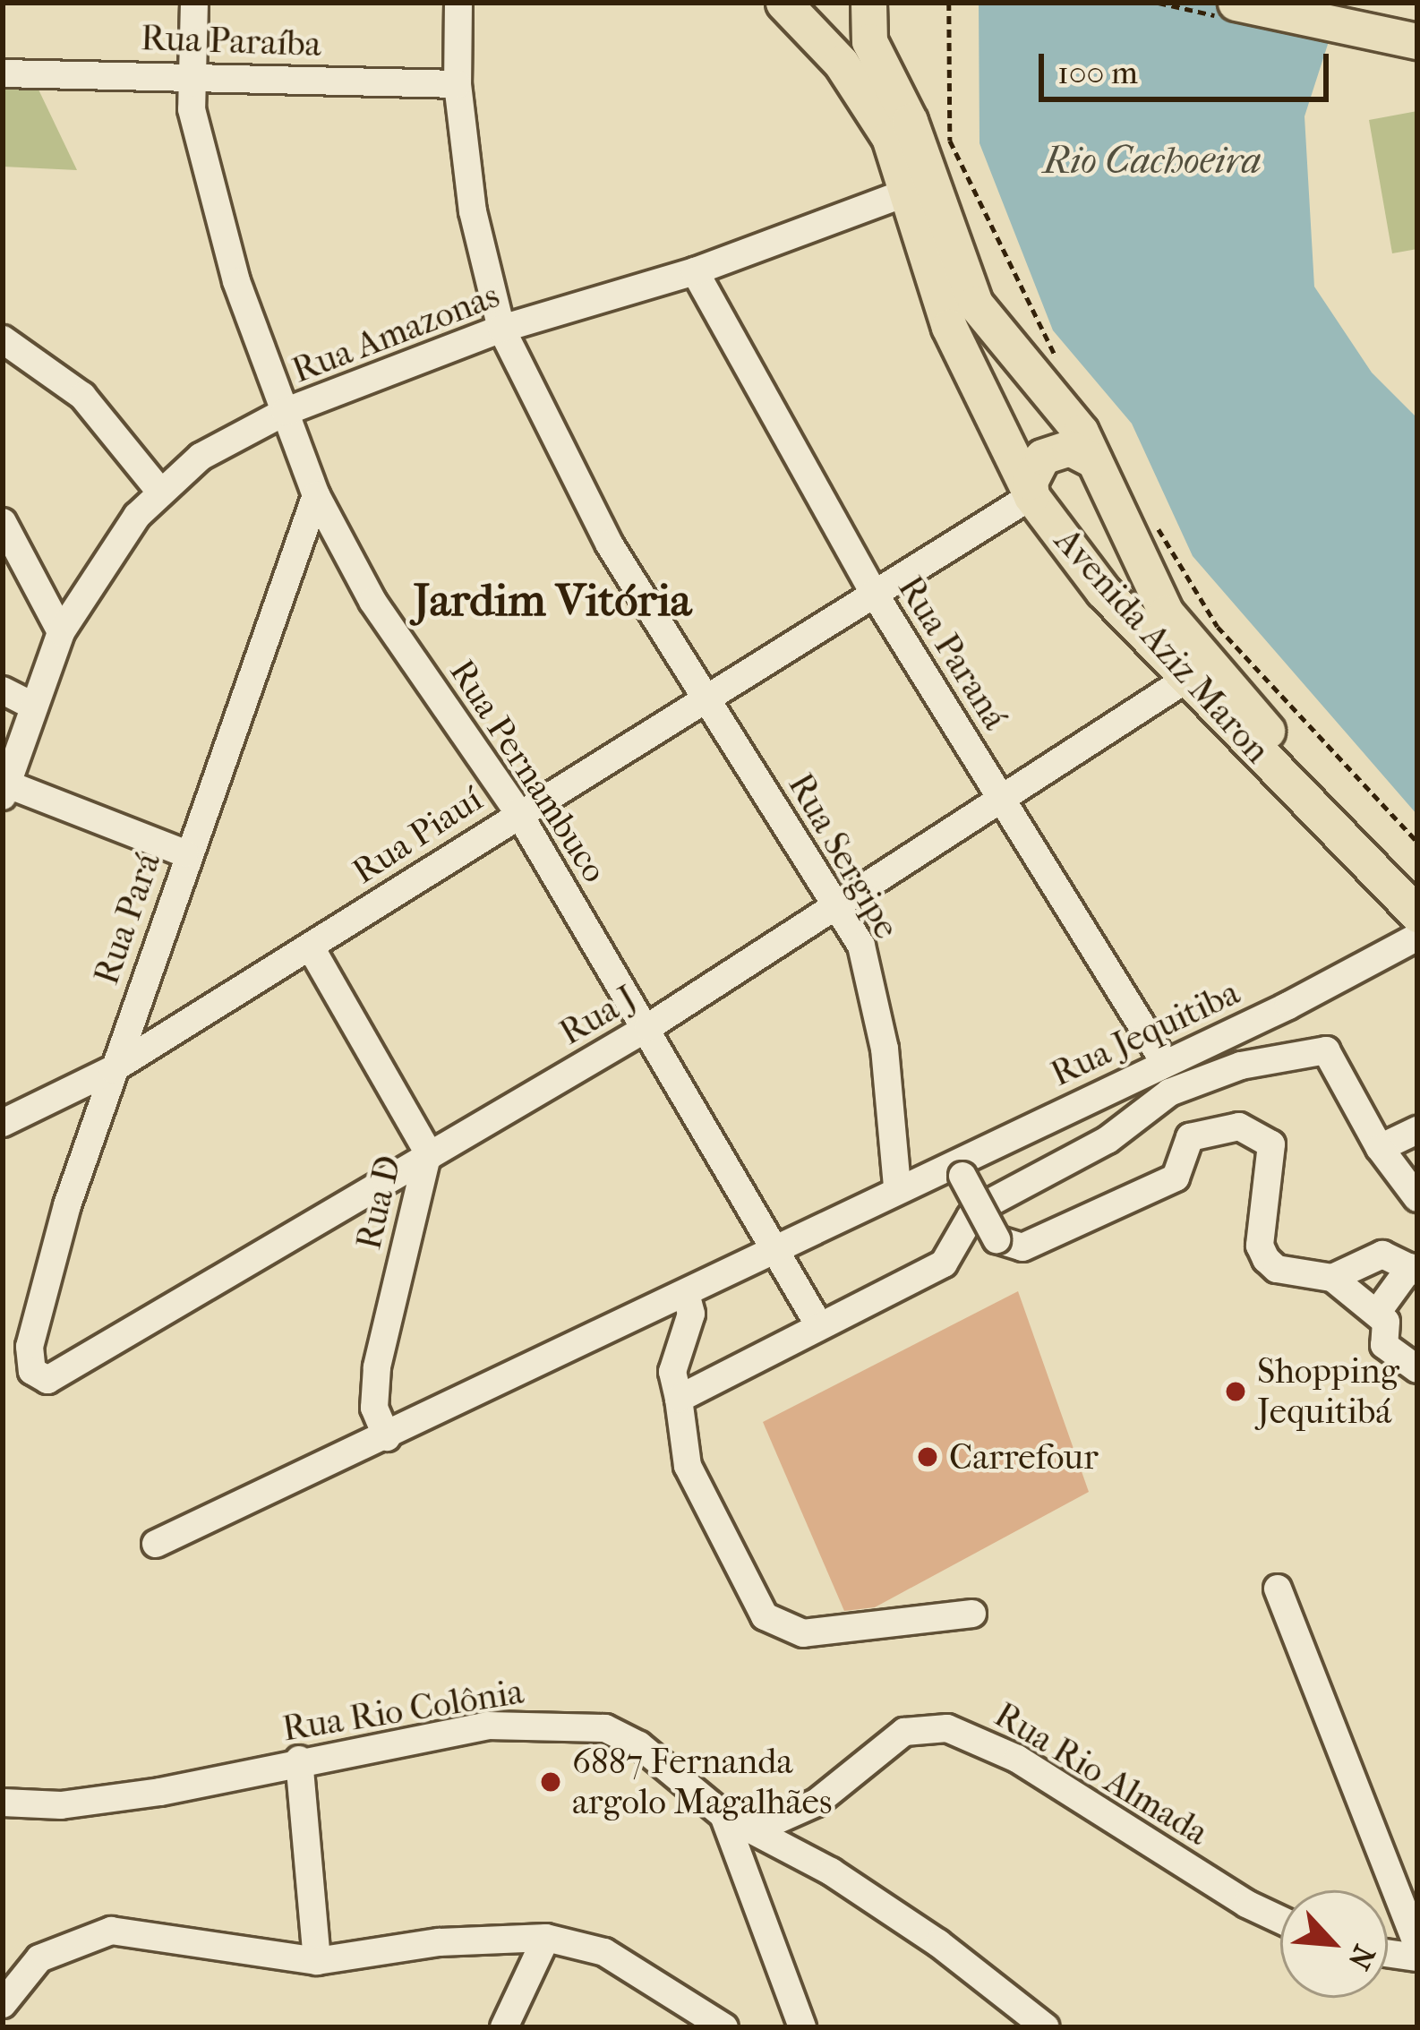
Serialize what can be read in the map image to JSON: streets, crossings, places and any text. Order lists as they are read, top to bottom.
{
  "streets": {
    "main road": ["Avenida Aziz Maron"],
    "street": [
      "Rua Paraíba",
      "Rua Amazonas",
      "Rua Paraná",
      "Rua Pernambuco",
      "Rua Piauí",
      "Rua Sergipe",
      "Rua Pará",
      "Rua J",
      "Rua Jequitiba",
      "Rua D",
      "Rua Rio Colônia",
      "Rua Rio Almada"
    ]
  },
  "crossings": [
    ["Rua Paraíba", "Rua Pernambuco"],
    ["Rua Paraíba", "Rua Sergipe"],
    ["Rua Amazonas", "Avenida Aziz Maron"],
    ["Rua Amazonas", "Rua Paraná"],
    ["Rua Amazonas", "Rua Pernambuco"],
    ["Rua Amazonas", "Rua Sergipe"],
    ["Avenida Aziz Maron", "Rua Piauí"],
    ["Avenida Aziz Maron", "Rua J"],
    ["Rua Paraná", "Rua Piauí"],
    ["Rua Paraná", "Rua J"],
    ["Rua Paraná", "Rua Jequitiba"],
    ["Rua Pernambuco", "Rua Piauí"],
    ["Rua Pernambuco", "Rua Pará"],
    ["Rua Pernambuco", "Rua J"],
    ["Rua Piauí", "Rua Sergipe"],
    ["Rua Piauí", "Rua Pará"],
    ["Rua Piauí", "Rua D"],
    ["Rua Sergipe", "Rua J"],
    ["Rua Sergipe", "Rua Jequitiba"],
    ["Rua Pará", "Rua J"],
    ["Rua J", "Rua D"],
    ["Rua Rio Colônia", "Rua Rio Almada"]
  ],
  "districts": ["Jardim Vitória"],
  "water": ["Rio Cachoeira"],
  "places": ["Shopping Jequitibá", "Carrefour", "6887 Fernanda argolo Magalhães"],
  "scale_bar": "100 m",
  "north": "bottom right"
}
